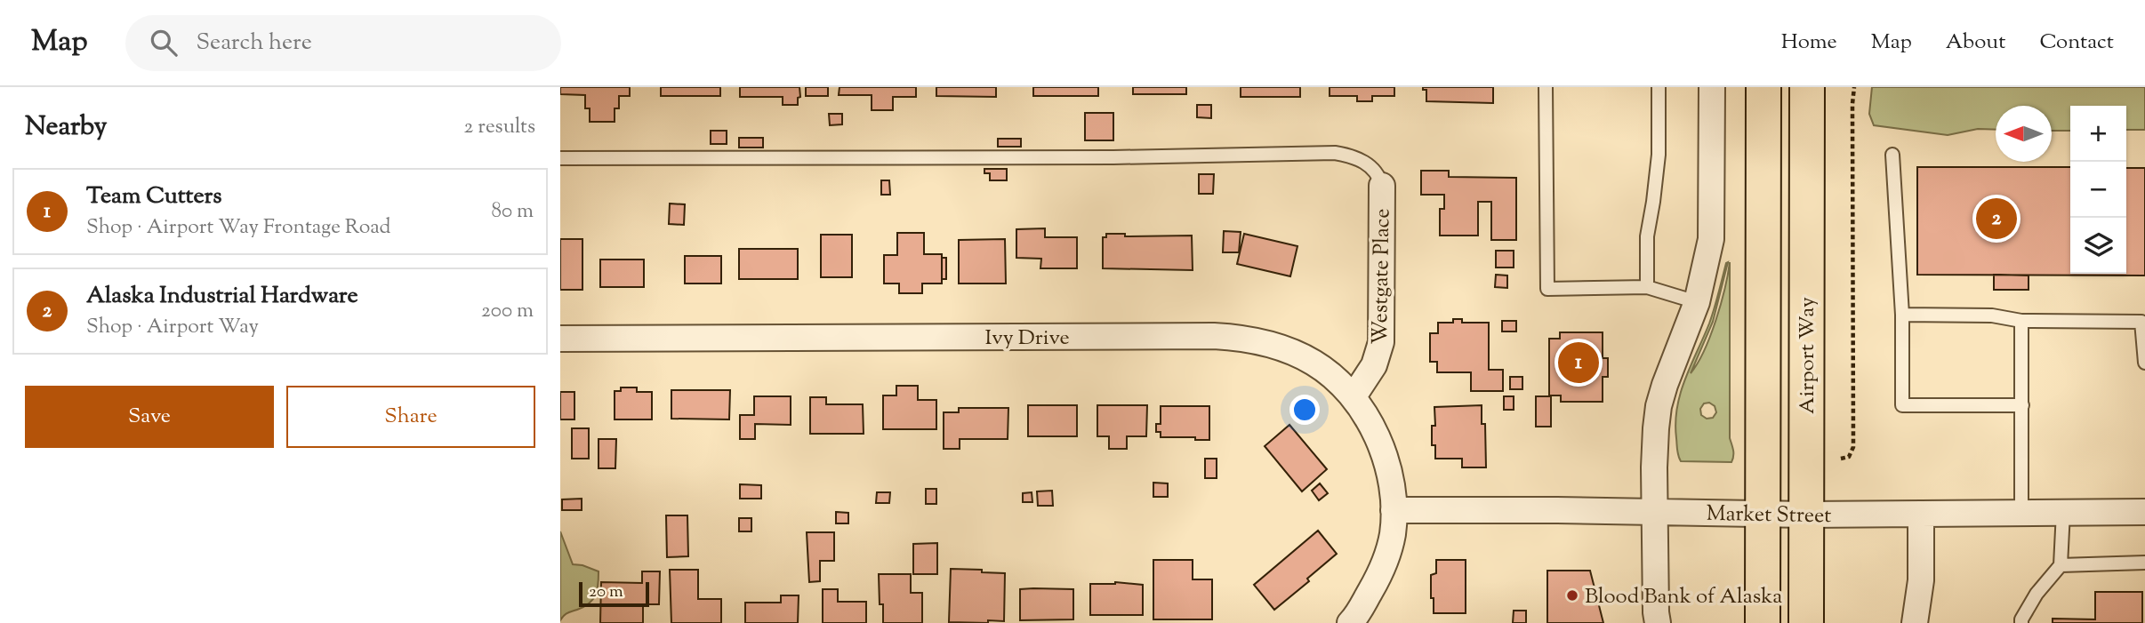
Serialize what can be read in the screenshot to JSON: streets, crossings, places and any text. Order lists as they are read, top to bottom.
{
  "streets": {
    "main road": ["Airport Way"],
    "street": ["Westgate Place", "Ivy Drive", "Market Street"]
  },
  "crossings": [
    ["Westgate Place", "Ivy Drive"],
    ["Ivy Drive", "Market Street"],
    ["Airport Way", "Market Street"]
  ],
  "places": ["Blood Bank of Alaska"],
  "scale_bar": "20 m",
  "north": "left",
  "page": {
    "header": "Map",
    "search": "Search here",
    "nav": [
      "Home",
      "Map",
      "About",
      "Contact"
    ],
    "heading": ["Nearby", "2 results"],
    "map_buttons": ["+", "−"],
    "list": [
      {
        "mark": "1",
        "name": "Team Cutters",
        "note": "Shop · Airport Way Frontage Road",
        "value": "80 m"
      },
      {
        "mark": "2",
        "name": "Alaska Industrial Hardware",
        "note": "Shop · Airport Way",
        "value": "200 m"
      }
    ],
    "pins": ["2", "1"],
    "buttons": ["Save", "Share"],
    "scale": "20 m"
  }
}
